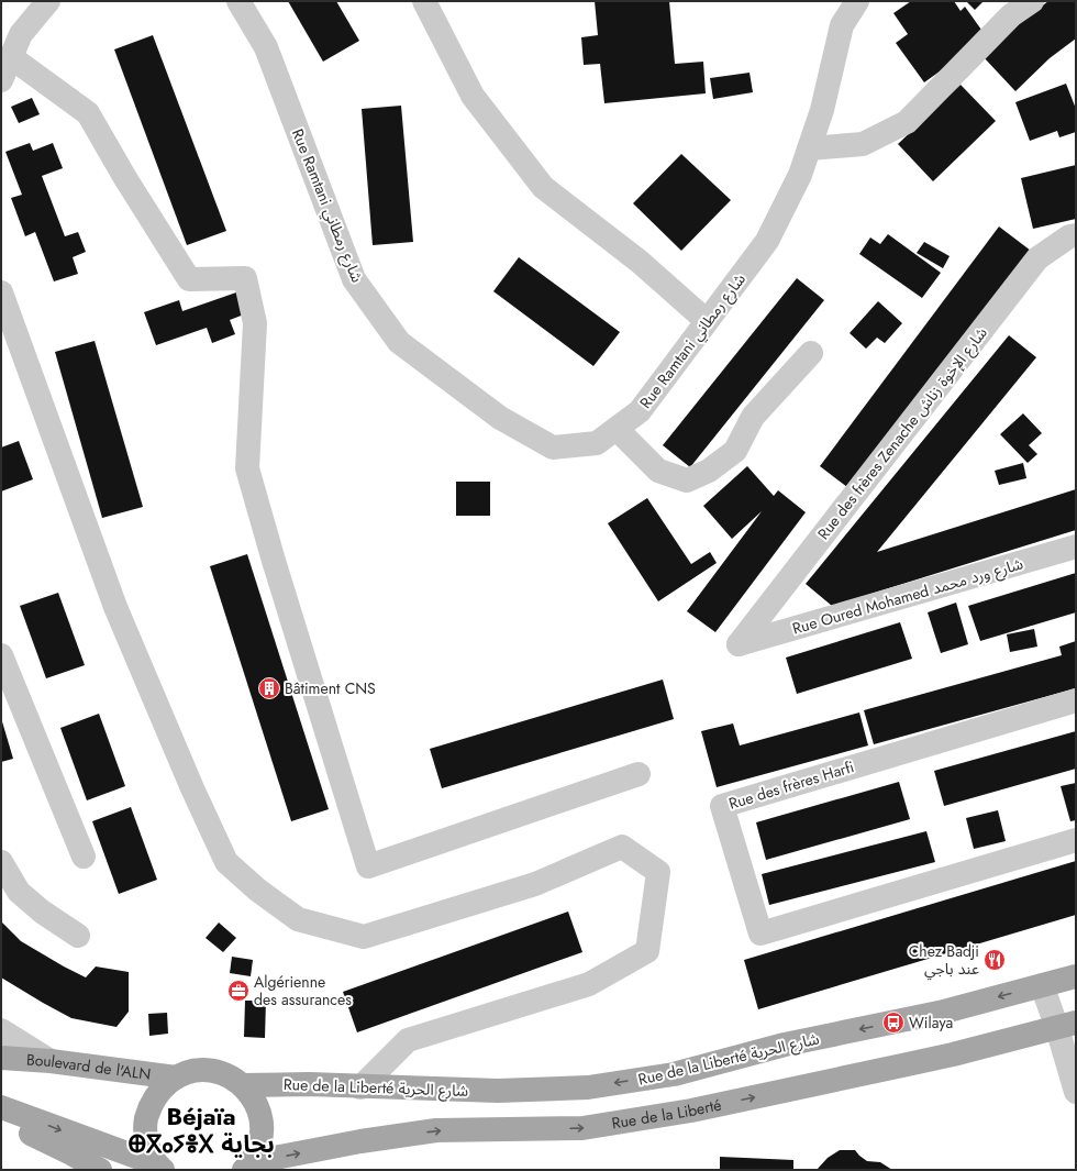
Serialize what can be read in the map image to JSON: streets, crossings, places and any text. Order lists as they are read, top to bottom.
{
  "streets": {
    "main road": ["Rue de la Liberté شارع الحرية", "Boulevard de l'ALN", "Rue de la Liberté"],
    "street": [
      "Rue Ramtani شارع رمطاني",
      "Rue des frères Zenache شارع الإخوة زناش",
      "Rue Oured Mohamed شارع ورد محمد",
      "Rue des frères Harfi"
    ]
  },
  "crossings": [
    ["Rue des frères Zenache شارع الإخوة زناش", "Rue Oured Mohamed شارع ورد محمد"]
  ],
  "one_way": ["Rue de la Liberté شارع الحرية", "Rue de la Liberté"],
  "districts": ["Béjaïa ⴲⴳⴰⵢⴻⵝ بجاية"],
  "places": {
    "building": ["Bâtiment CNS"],
    "restaurant": ["Chez Badji عند باجي"],
    "office": ["Algérienne des assurances"],
    "bus stop": ["Wilaya"]
  }
}
